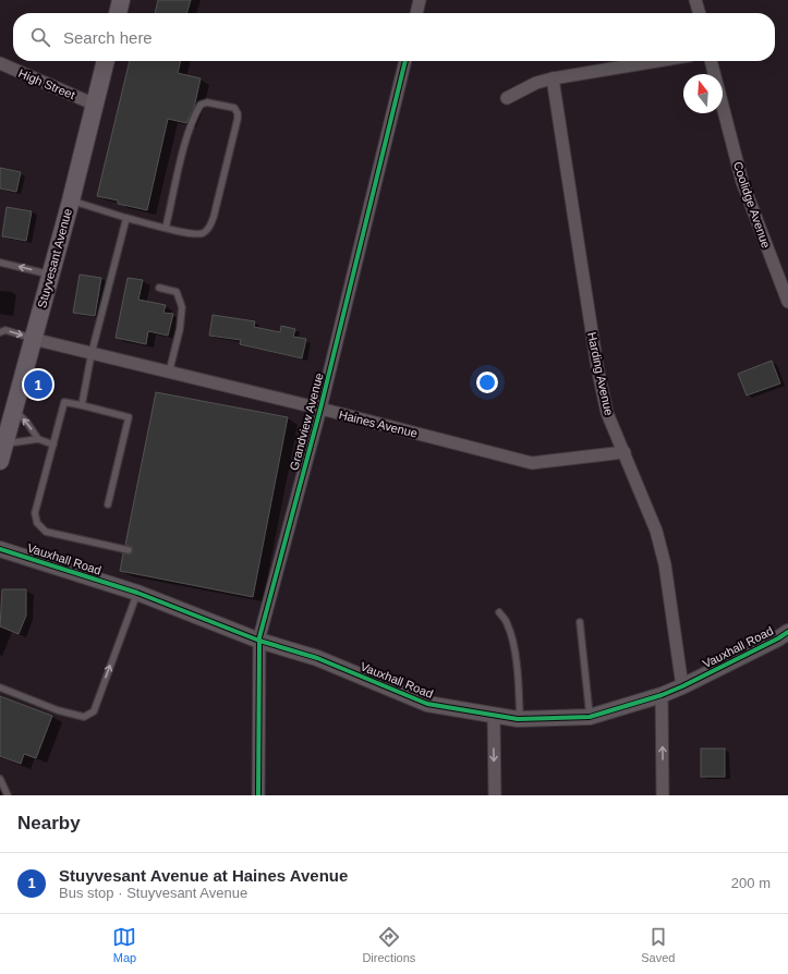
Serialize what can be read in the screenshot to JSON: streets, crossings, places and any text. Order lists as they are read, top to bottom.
{
  "streets": {
    "main road": ["Stuyvesant Avenue"],
    "street": [
      "High Street",
      "Coolidge Avenue",
      "Harding Avenue",
      "Grandview Avenue",
      "Haines Avenue",
      "Vauxhall Road"
    ]
  },
  "crossings": [
    ["High Street", "Stuyvesant Avenue"],
    ["Stuyvesant Avenue", "Haines Avenue"],
    ["Harding Avenue", "Haines Avenue"],
    ["Harding Avenue", "Vauxhall Road"],
    ["Grandview Avenue", "Haines Avenue"],
    ["Grandview Avenue", "Vauxhall Road"]
  ],
  "north": "top",
  "page": {
    "search": "Search here",
    "pins": "1",
    "heading": "Nearby",
    "list": [
      {
        "mark": "1",
        "name": "Stuyvesant Avenue at Haines Avenue",
        "note": "Bus stop · Stuyvesant Avenue",
        "value": "200 m"
      }
    ],
    "nav": ["Map", "Directions", "Saved"]
  }
}
